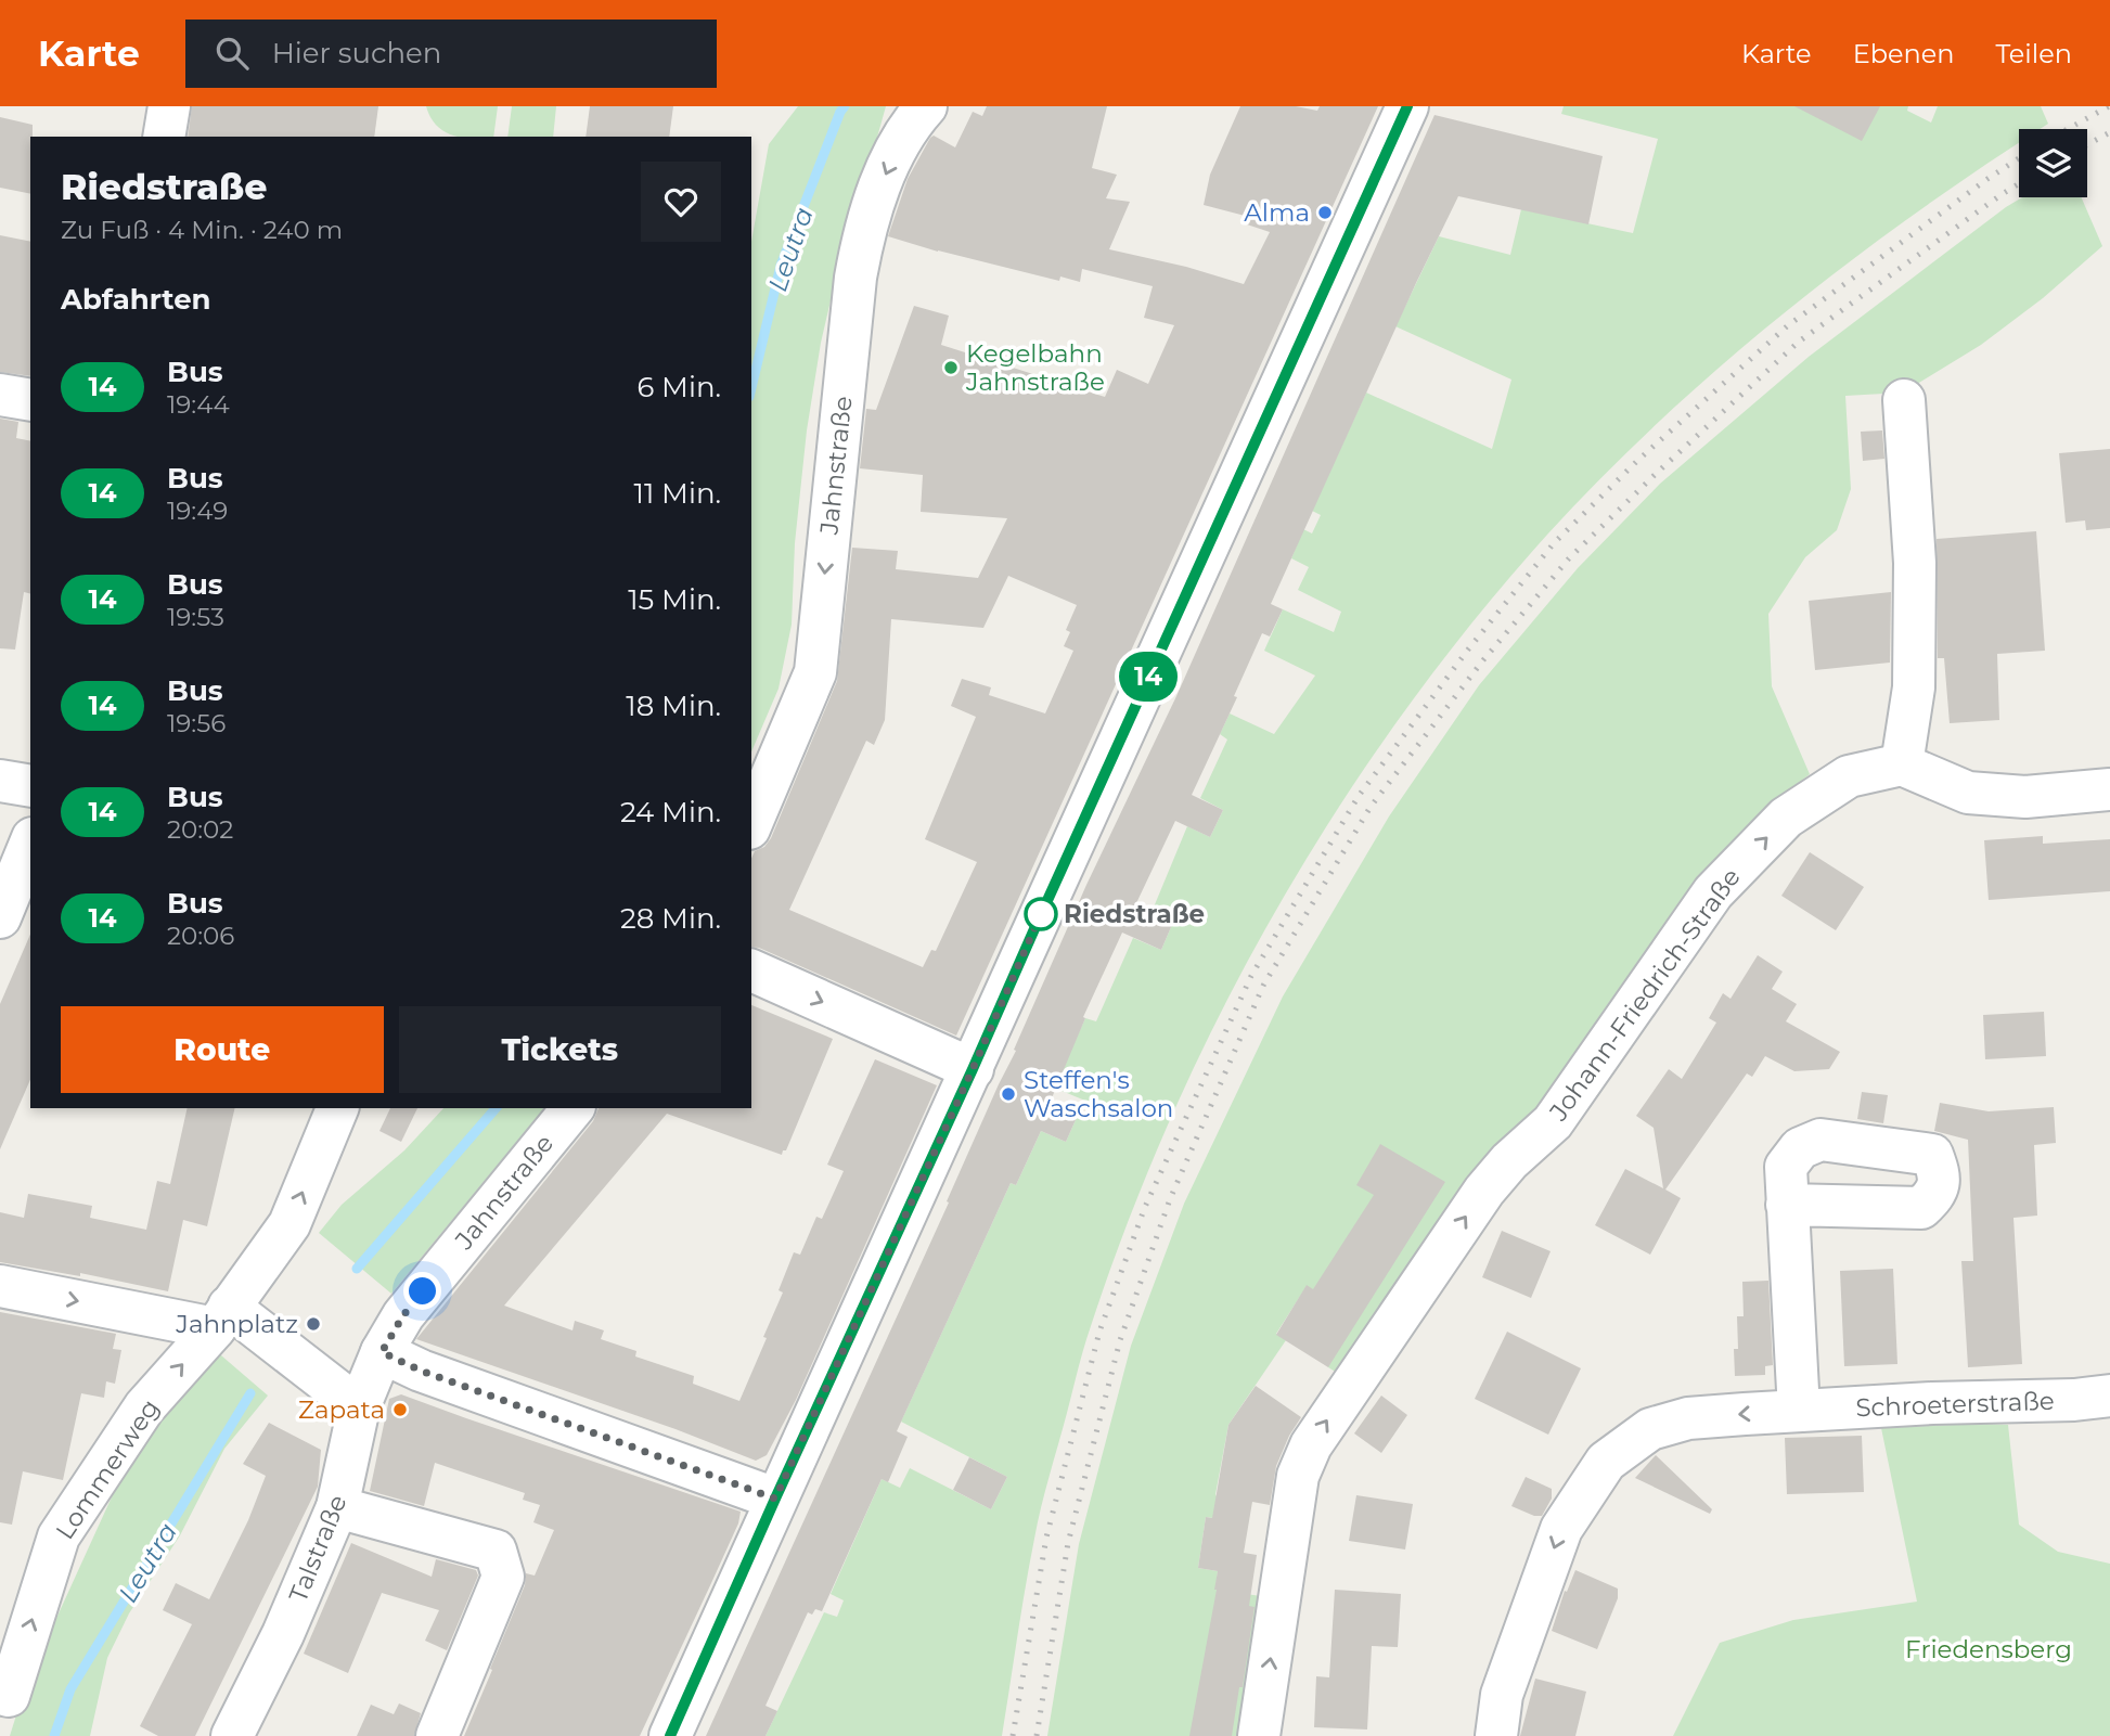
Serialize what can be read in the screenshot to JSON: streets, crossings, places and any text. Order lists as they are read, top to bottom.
{
  "streets": {
    "street": [
      "Jahnstraße",
      "Johann-Friedrich-Straße",
      "Schroeterstraße",
      "Lommerweg",
      "Talstraße"
    ]
  },
  "crossings": [
    ["Jahnstraße", "Talstraße"]
  ],
  "one_way": ["Johann-Friedrich-Straße", "Schroeterstraße", "Lommerweg"],
  "water": ["Leutra"],
  "parks": ["Friedensberg"],
  "places": [
    "Alma",
    "Kegelbahn Jahnstraße",
    "Riedstraße",
    "Steffen's Waschsalon",
    "Jahnplatz",
    "Zapata"
  ],
  "lines": ["bus line 14"],
  "page": {
    "header": "Karte",
    "search": "Hier suchen",
    "nav": ["Karte", "Ebenen", "Teilen"],
    "on_map": "14",
    "heading": [
      ["Riedstraße", "Zu Fuß · 4 Min. · 240 m"],
      "Abfahrten"
    ],
    "list": [
      {
        "mark": "14",
        "name": "Bus",
        "note": "19:44",
        "value": "6 Min."
      },
      {
        "mark": "14",
        "name": "Bus",
        "note": "19:49",
        "value": "11 Min."
      },
      {
        "mark": "14",
        "name": "Bus",
        "note": "19:53",
        "value": "15 Min."
      },
      {
        "mark": "14",
        "name": "Bus",
        "note": "19:56",
        "value": "18 Min."
      },
      {
        "mark": "14",
        "name": "Bus",
        "note": "20:02",
        "value": "24 Min."
      },
      {
        "mark": "14",
        "name": "Bus",
        "note": "20:06",
        "value": "28 Min."
      }
    ],
    "buttons": ["Route", "Tickets"]
  }
}
